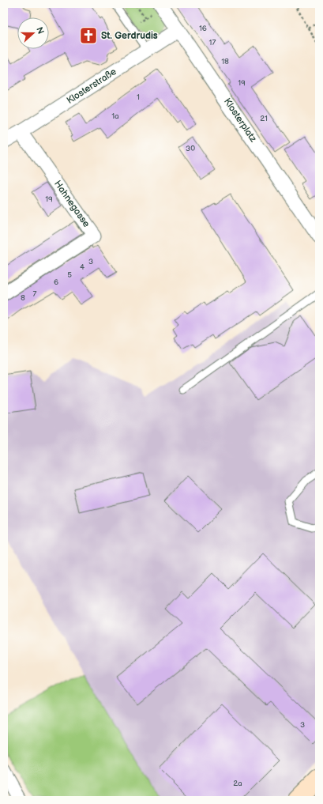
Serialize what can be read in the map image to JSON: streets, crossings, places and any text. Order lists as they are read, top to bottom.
{
  "streets": {
    "street": ["Klosterstraße", "Klosterplatz", "Hahnegasse"]
  },
  "crossings": [
    ["Klosterstraße", "Klosterplatz"],
    ["Klosterstraße", "Hahnegasse"]
  ],
  "places": {
    "church": ["St. Gerdrudis"]
  },
  "house_numbers": [
    "16",
    "17",
    "18",
    "19",
    "1",
    "1a",
    "21",
    "30",
    "19",
    "3",
    "4",
    "5",
    "6",
    "7",
    "8",
    "3",
    "2a"
  ],
  "north": "right"
}
